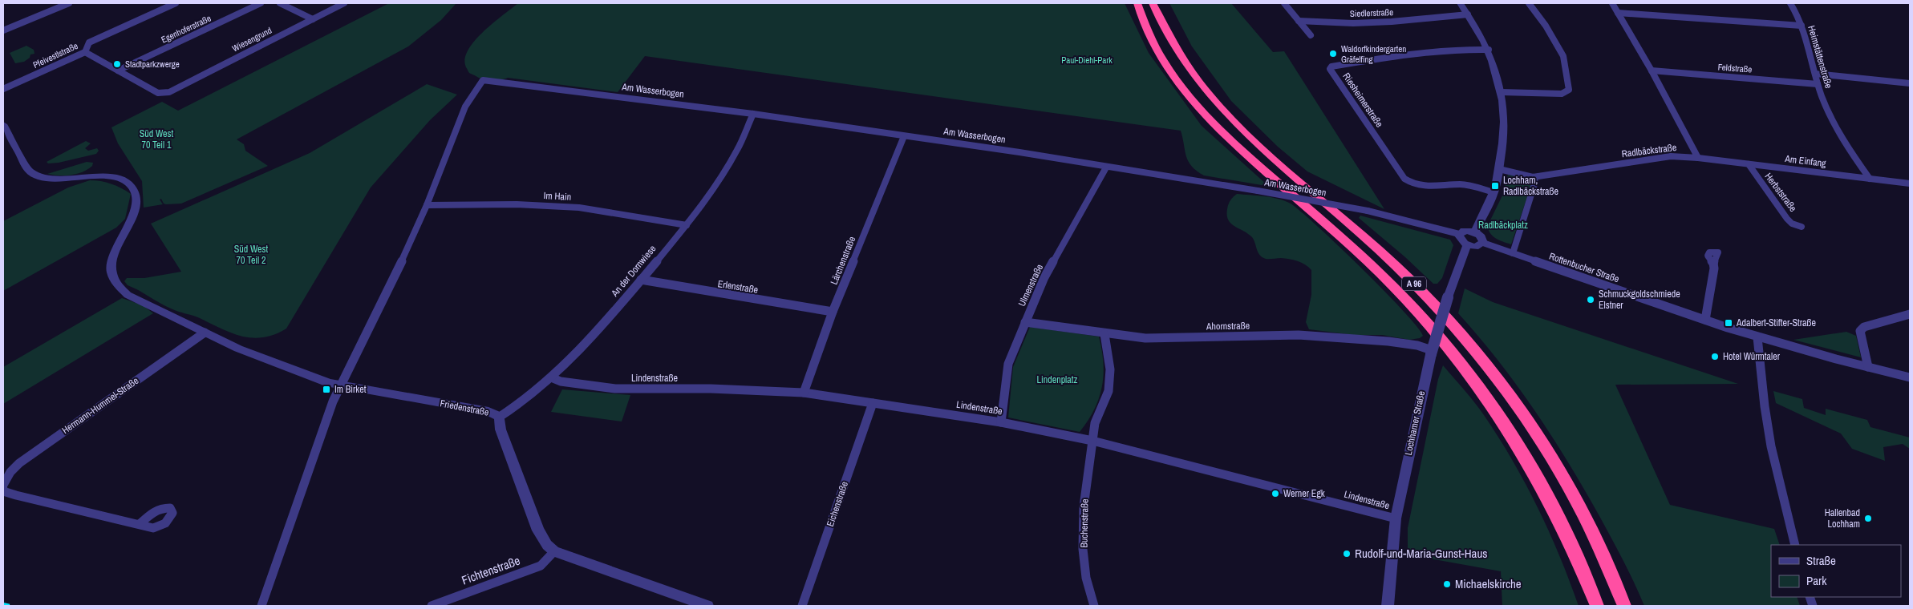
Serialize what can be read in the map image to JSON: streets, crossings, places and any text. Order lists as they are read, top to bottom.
{
  "streets": {
    "highway": ["A 96"],
    "street": [
      "Siedlerstraße",
      "Egenhoferstraße",
      "Wiesengrund",
      "Pfeivestlstraße",
      "Heimstättenstraße",
      "Feldstraße",
      "Am Wasserbogen",
      "Riesheimerstraße",
      "Radlbäckstraße",
      "Am Einfang",
      "Herbststraße",
      "Im Hain",
      "Lärchenstraße",
      "Rottenbucher Straße",
      "An der Dornwiese",
      "Ulmenstraße",
      "Erlenstraße",
      "Ahornstraße",
      "Lindenstraße",
      "Hermann-Hummel-Straße",
      "Friedenstraße",
      "Lochhamer Straße",
      "Eichenstraße",
      "Buchenstraße",
      "Fichtenstraße"
    ]
  },
  "crossings": [
    ["Egenhoferstraße", "Wiesengrund"],
    ["Heimstättenstraße", "Feldstraße"],
    ["Heimstättenstraße", "Am Einfang"],
    ["Feldstraße", "Radlbäckstraße"],
    ["Am Wasserbogen", "Im Hain"],
    ["Am Wasserbogen", "Lärchenstraße"],
    ["Am Wasserbogen", "An der Dornwiese"],
    ["Am Wasserbogen", "Ulmenstraße"],
    ["Radlbäckstraße", "Am Einfang"],
    ["Am Einfang", "Herbststraße"],
    ["Im Hain", "An der Dornwiese"],
    ["Lärchenstraße", "Erlenstraße"],
    ["Lärchenstraße", "Lindenstraße"],
    ["An der Dornwiese", "Erlenstraße"],
    ["An der Dornwiese", "Lindenstraße"],
    ["An der Dornwiese", "Friedenstraße"],
    ["Ulmenstraße", "Ahornstraße"],
    ["Ulmenstraße", "Lindenstraße"],
    ["Ahornstraße", "Lochhamer Straße"],
    ["Lindenstraße", "Lochhamer Straße"],
    ["Lindenstraße", "Eichenstraße"],
    ["Lindenstraße", "Buchenstraße"],
    ["Hermann-Hummel-Straße", "Friedenstraße"],
    ["Friedenstraße", "Fichtenstraße"]
  ],
  "parks": [
    "Paul-Diehl-Park",
    "Süd West 70 Teil 1",
    "Radlbäckplatz",
    "Süd West 70 Teil 2",
    "Lindenplatz"
  ],
  "places": {
    "other": [
      "Waldorfkindergarten Gräfelfing",
      "Stadtparkzwerge",
      "Schmuckgoldschmiede Elstner",
      "Hotel Würmtaler",
      "Werner Egk",
      "Hallenbad Lochham",
      "Rudolf-und-Maria-Gunst-Haus",
      "Michaelskirche"
    ],
    "transit": ["Lochham, Radlbäckstraße", "Adalbert-Stifter-Straße", "Im Birket"]
  },
  "legend": ["Straße", "Park"]
}
